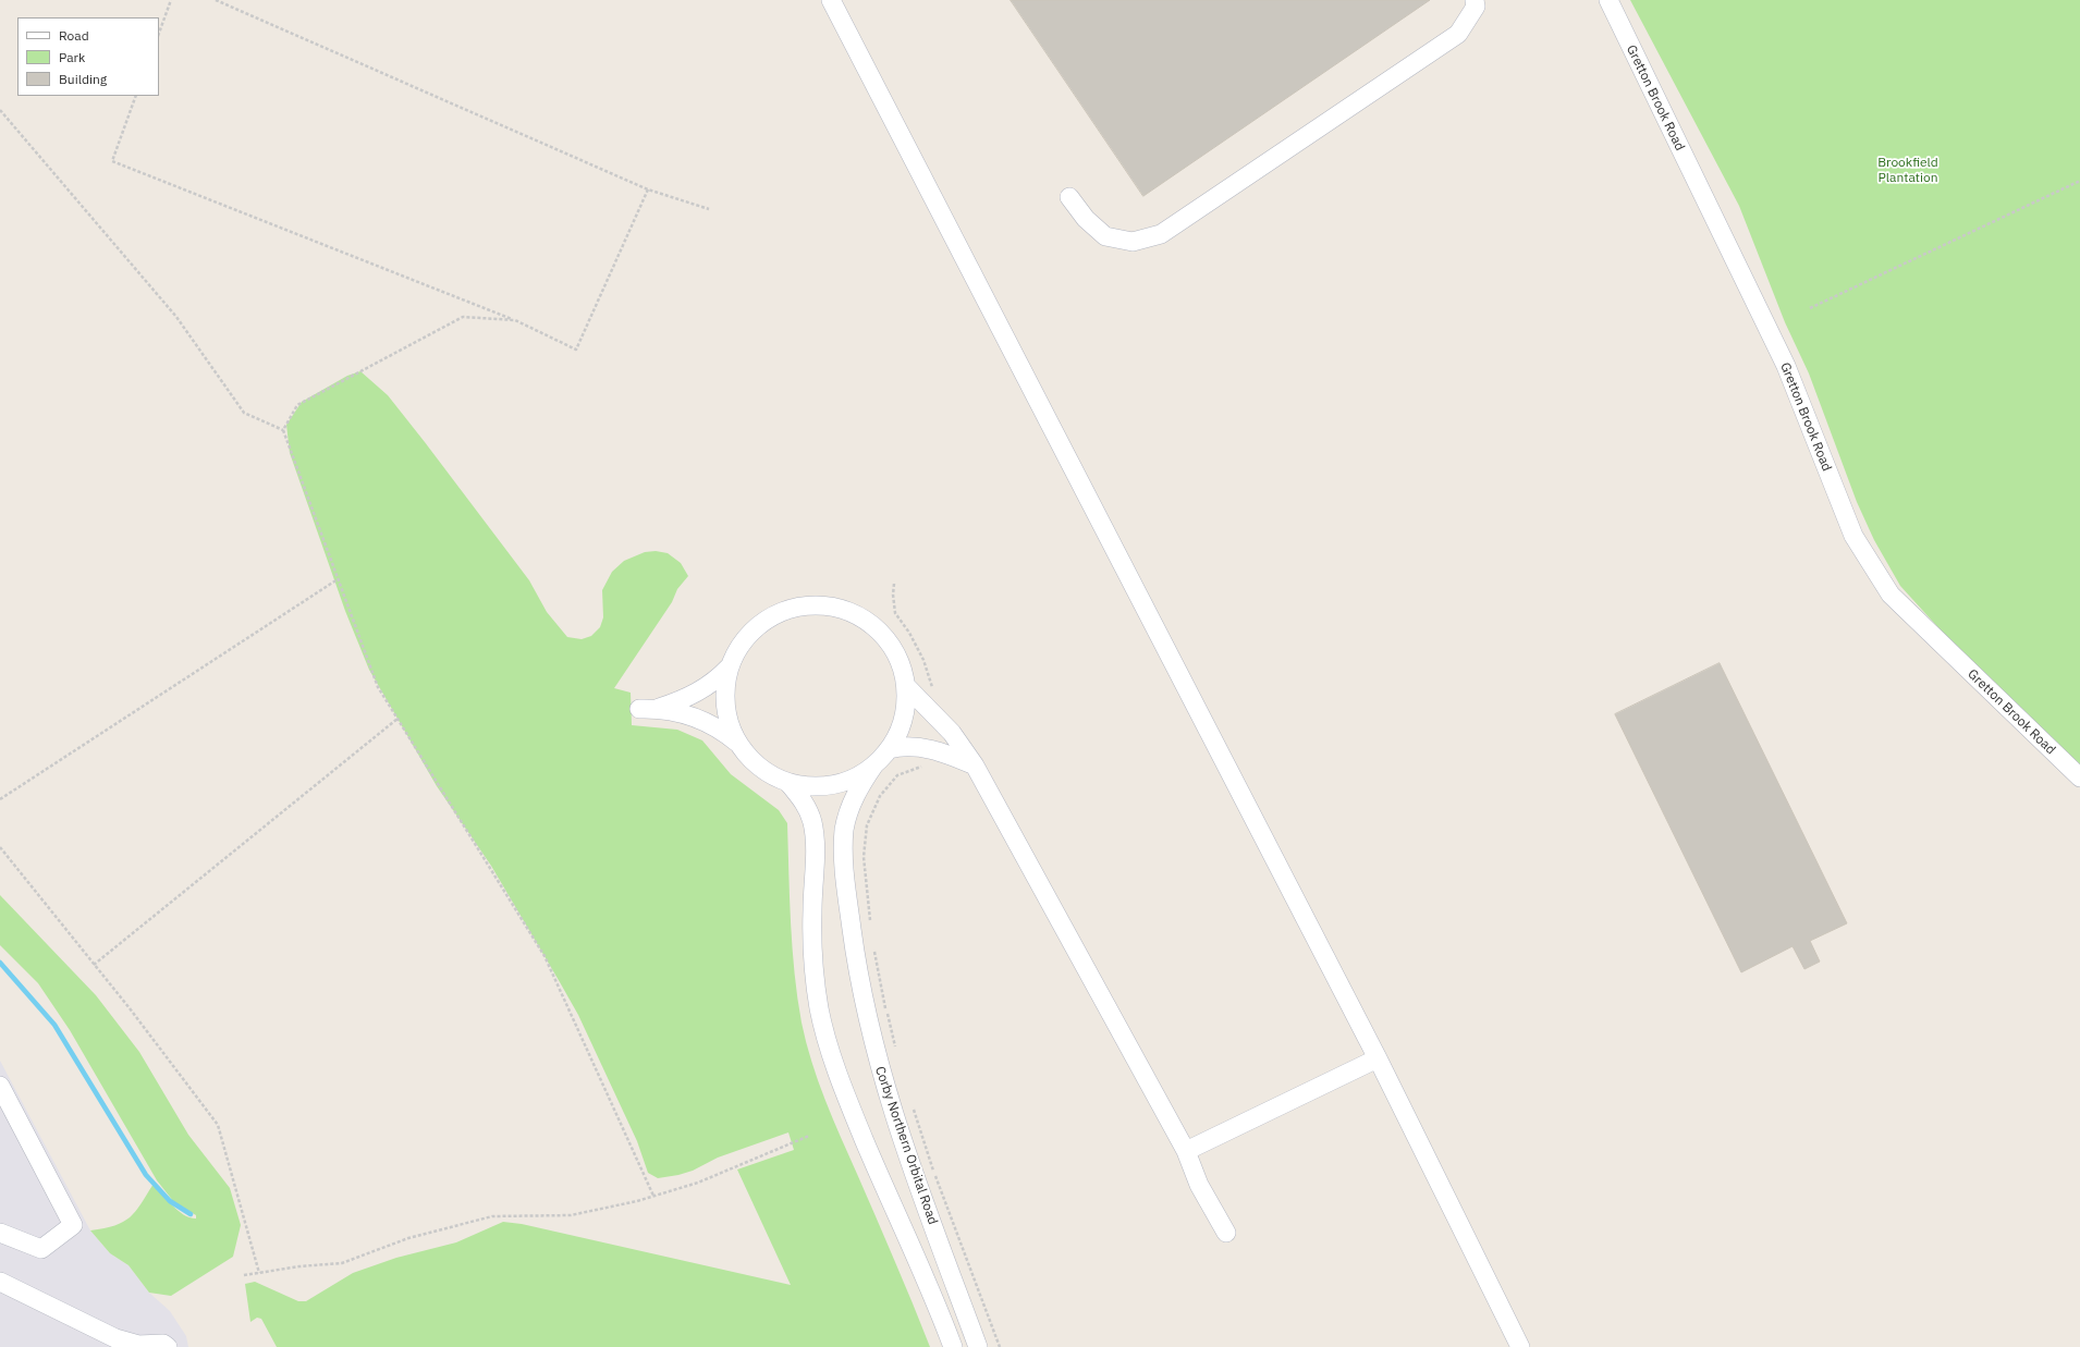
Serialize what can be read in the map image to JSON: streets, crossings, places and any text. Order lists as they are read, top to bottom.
{
  "streets": {
    "street": ["Gretton Brook Road", "Corby Northern Orbital Road"]
  },
  "parks": ["Brookfield Plantation"],
  "legend": ["Road", "Park", "Building"]
}
